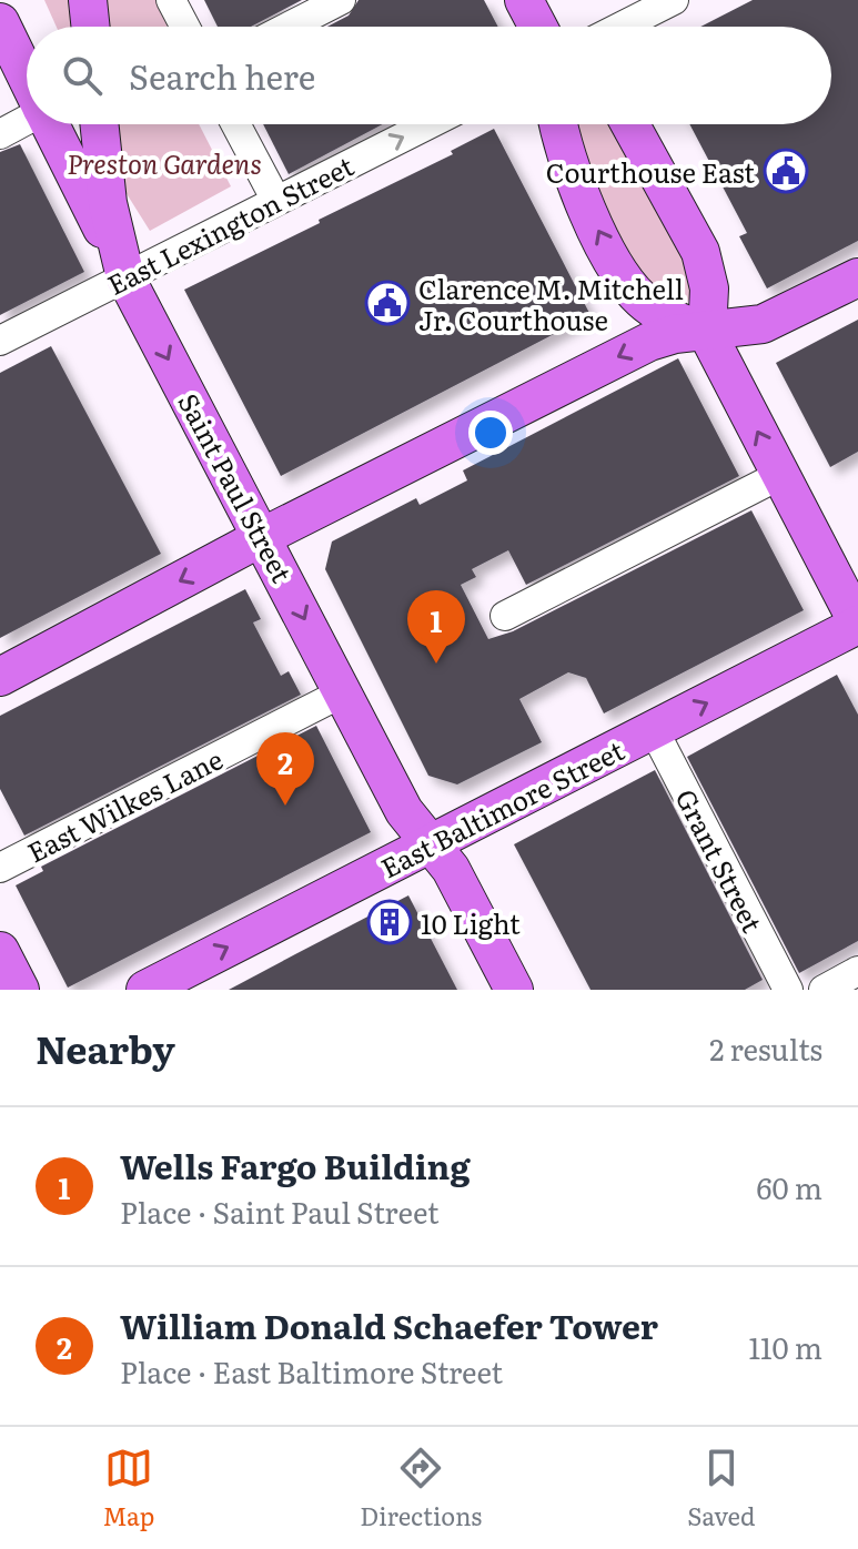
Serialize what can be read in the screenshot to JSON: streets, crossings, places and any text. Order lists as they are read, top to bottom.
{
  "streets": {
    "main road": ["Saint Paul Street", "East Baltimore Street"],
    "street": ["East Lexington Street", "East Wilkes Lane", "Grant Street"]
  },
  "crossings": [
    ["East Lexington Street", "Saint Paul Street"],
    ["Saint Paul Street", "East Wilkes Lane"],
    ["Saint Paul Street", "East Baltimore Street"],
    ["East Baltimore Street", "Grant Street"]
  ],
  "one_way": ["Saint Paul Street", "East Baltimore Street"],
  "parks": ["Preston Gardens"],
  "places": {
    "public building": ["Courthouse East", "Clarence M. Mitchell Jr. Courthouse"],
    "building": ["10 Light"]
  },
  "page": {
    "search": "Search here",
    "pins": ["1", "2"],
    "heading": ["Nearby", "2 results"],
    "list": [
      {
        "mark": "1",
        "name": "Wells Fargo Building",
        "note": "Place · Saint Paul Street",
        "value": "60 m"
      },
      {
        "mark": "2",
        "name": "William Donald Schaefer Tower",
        "note": "Place · East Baltimore Street",
        "value": "110 m"
      }
    ],
    "nav": ["Map", "Directions", "Saved"]
  }
}
